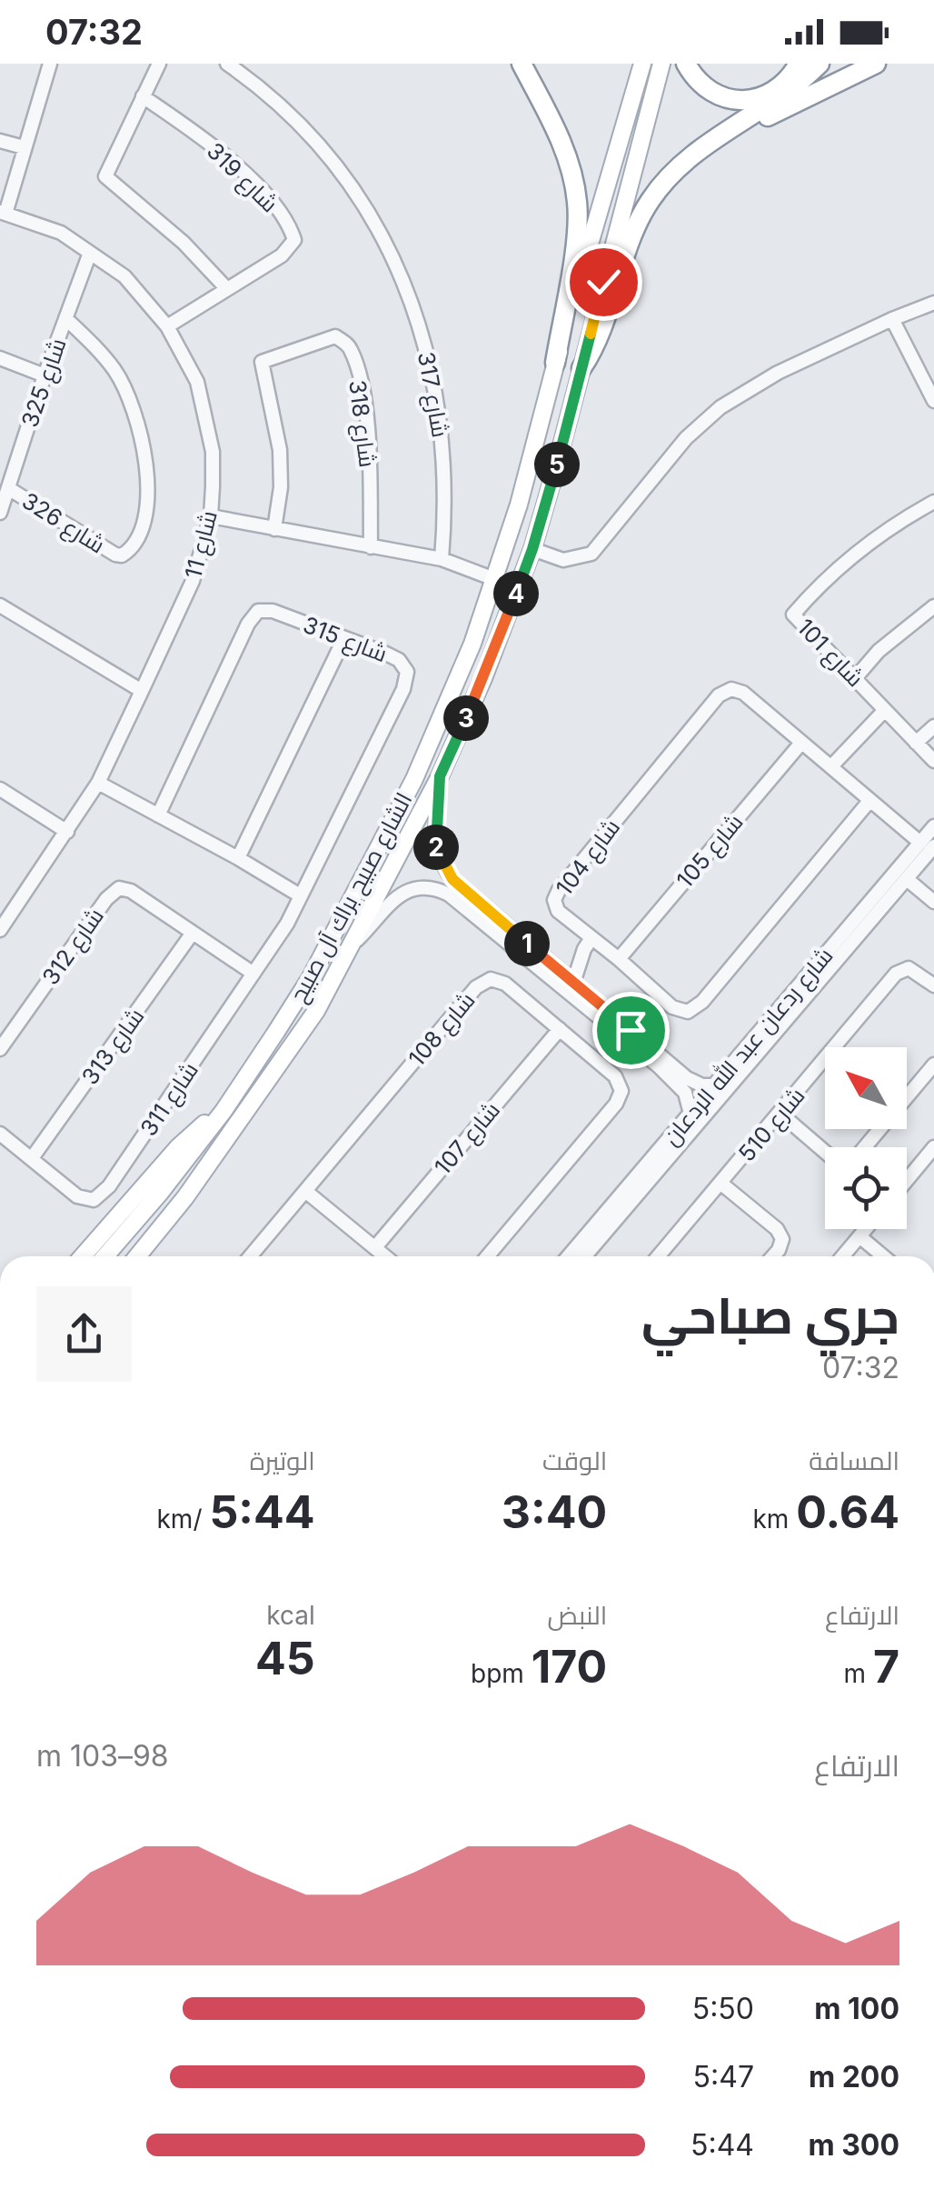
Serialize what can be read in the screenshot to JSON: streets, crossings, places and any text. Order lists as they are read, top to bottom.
{
  "streets": {
    "main road": ["الشارع صبيح براك آل صبيح"],
    "street": [
      "شارع 319",
      "شارع 325",
      "شارع 317",
      "شارع 318",
      "شارع 326",
      "شارع 11",
      "شارع 315",
      "شارع 101",
      "شارع 105",
      "شارع 104",
      "شارع 312",
      "شارع 108",
      "شارع 313",
      "شارع ردعان عبد الله الردعان",
      "شارع 311",
      "شارع 510",
      "شارع 107"
    ]
  },
  "crossings": [
    ["شارع 319", "شارع 11"],
    ["شارع 325", "شارع 326"],
    ["شارع 325", "شارع 11"],
    ["شارع 315", "شارع 311"],
    ["شارع 105", "شارع 104"],
    ["شارع 104", "شارع ردعان عبد الله الردعان"],
    ["شارع 312", "شارع 313"],
    ["شارع 312", "شارع 311"],
    ["شارع 108", "شارع 107"],
    ["شارع 313", "شارع 311"]
  ],
  "north": "top left",
  "page": {
    "status": "07:32",
    "pins": [
      "5",
      "4",
      "3",
      "2",
      "1"
    ],
    "heading": ["جري صباحي", "07:32"],
    "stats": [
      ["المسافة", "0.64 km"],
      ["الوقت", "3:40"],
      ["الوتيرة", "5:44 /km"],
      ["الارتفاع", "7 m"],
      ["النبض", "170 bpm"],
      ["kcal", "45"]
    ],
    "chart": ["الارتفاع", "98–103 m"],
    "list": [
      {
        "name": "100 m",
        "note": "5:50"
      },
      {
        "name": "200 m",
        "note": "5:47"
      },
      {
        "name": "300 m",
        "note": "5:44"
      }
    ]
  }
}
